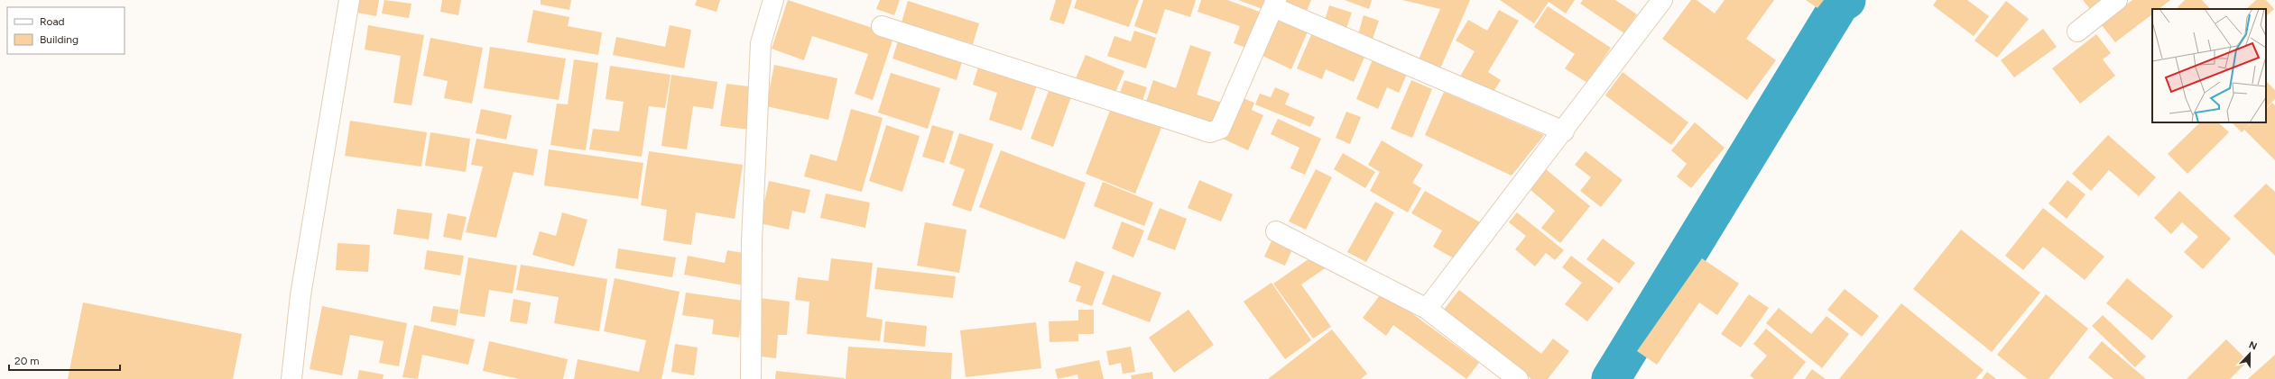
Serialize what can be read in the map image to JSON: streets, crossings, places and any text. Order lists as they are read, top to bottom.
{
  "legend": ["Road", "Building"],
  "scale_bar": "20 m",
  "north": "top"
}
